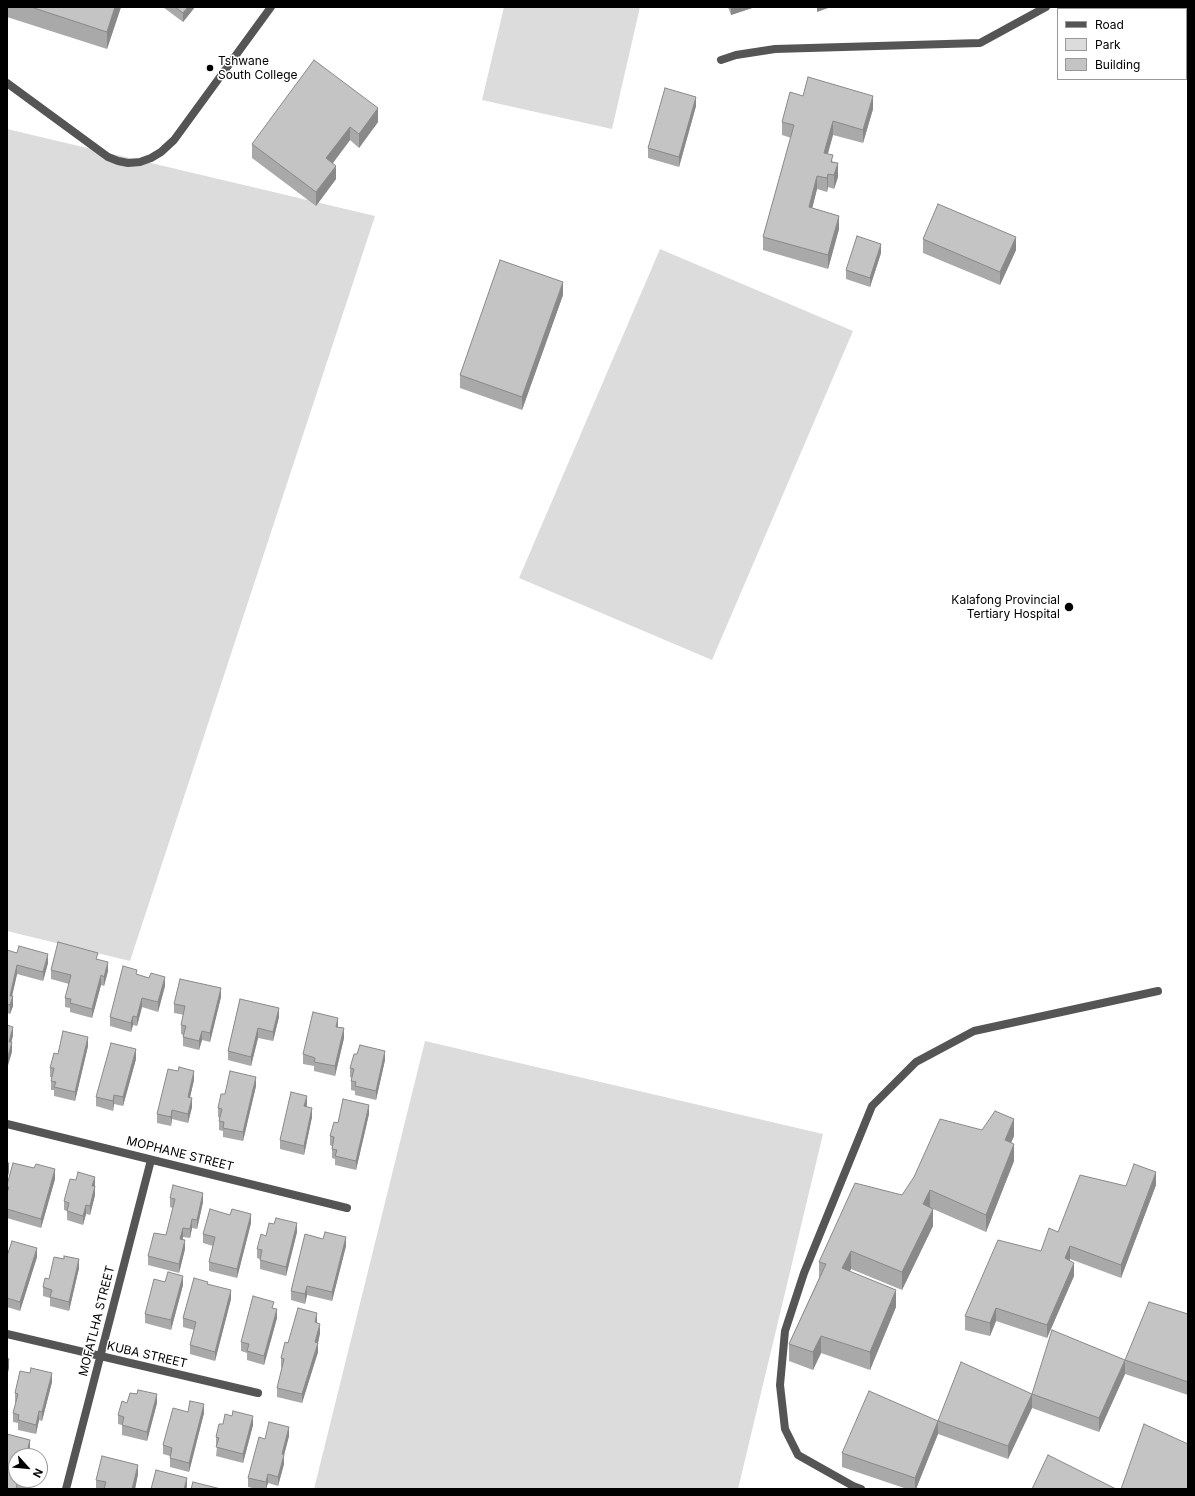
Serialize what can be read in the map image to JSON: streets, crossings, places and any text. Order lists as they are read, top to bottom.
{
  "streets": {
    "street": ["MOPHANE STREET", "MOFATLHA STREET", "KUBA STREET"]
  },
  "crossings": [
    ["MOPHANE STREET", "MOFATLHA STREET"],
    ["MOFATLHA STREET", "KUBA STREET"]
  ],
  "places": ["Tshwane South College", "Kalafong Provincial Tertiary Hospital"],
  "legend": ["Road", "Park", "Building"],
  "north": "bottom right"
}
